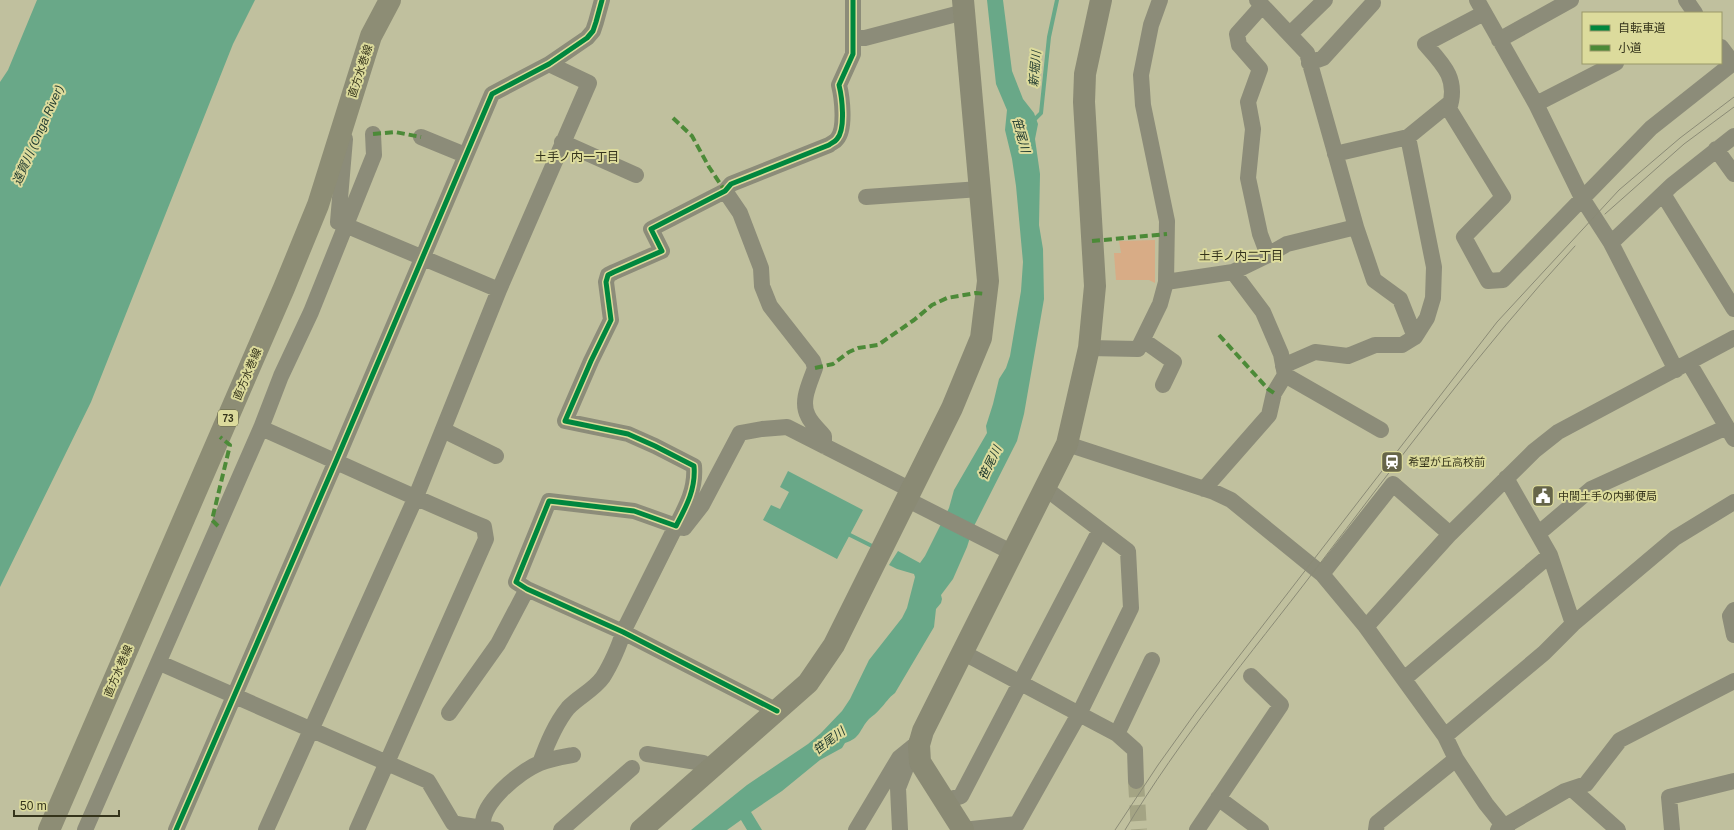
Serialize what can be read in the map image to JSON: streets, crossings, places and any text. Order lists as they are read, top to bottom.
{
  "streets": {
    "main road": ["直方水巻線", "73"]
  },
  "districts": ["土手ノ内一丁目", "土手ノ内二丁目"],
  "water": ["新堀川", "遠賀川 (Onga River)", "笹尾川"],
  "places": {
    "station": ["希望が丘高校前"],
    "public building": ["中間土手の内郵便局"]
  },
  "legend": ["自転車道", "小道"],
  "scale_bar": "50 m"
}
